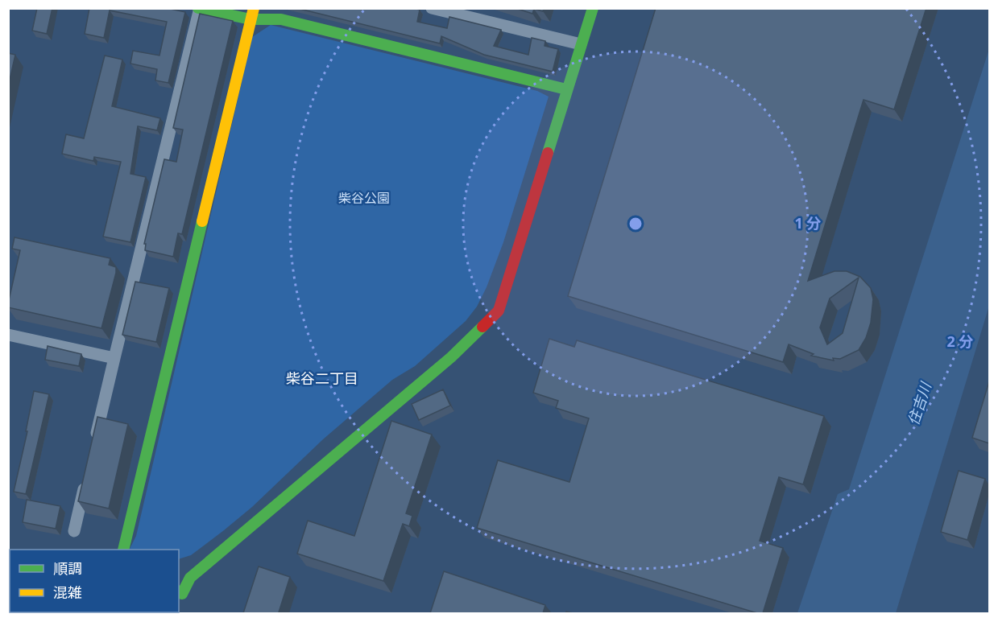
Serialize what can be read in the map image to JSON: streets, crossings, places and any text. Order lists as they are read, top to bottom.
{
  "districts": ["柴谷二丁目"],
  "water": ["住吉川"],
  "parks": ["柴谷公園"],
  "legend": ["順調", "混雑"],
  "rings": ["1 分", "2 分"]
}
